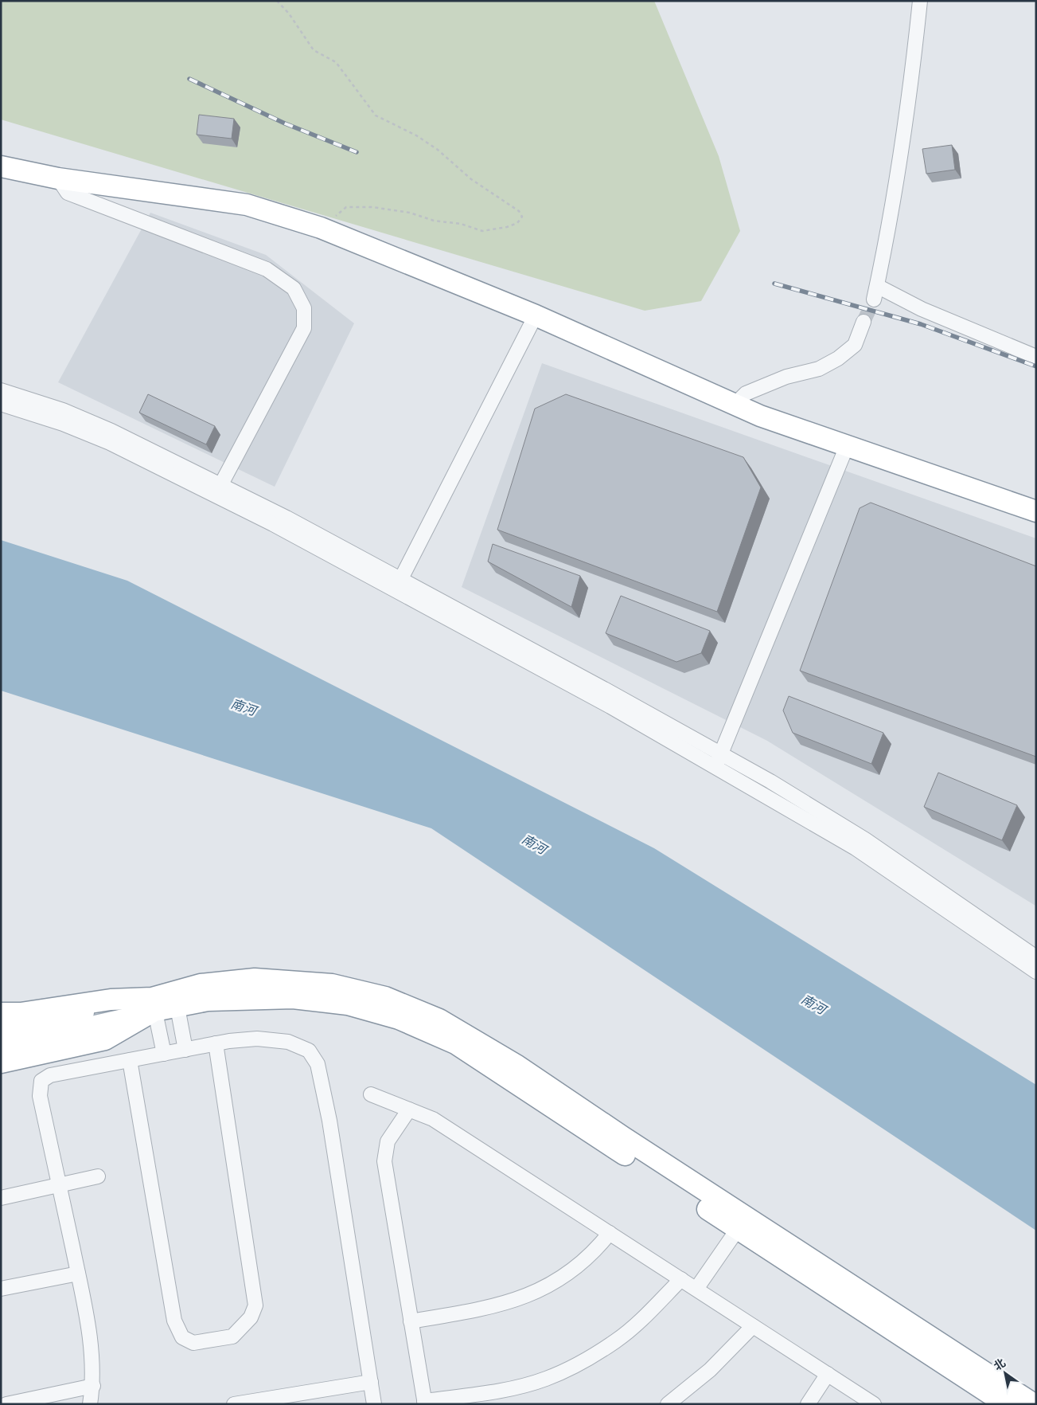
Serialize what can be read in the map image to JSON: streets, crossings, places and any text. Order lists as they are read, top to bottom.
{
  "water": ["南河"],
  "north": "top left"
}
